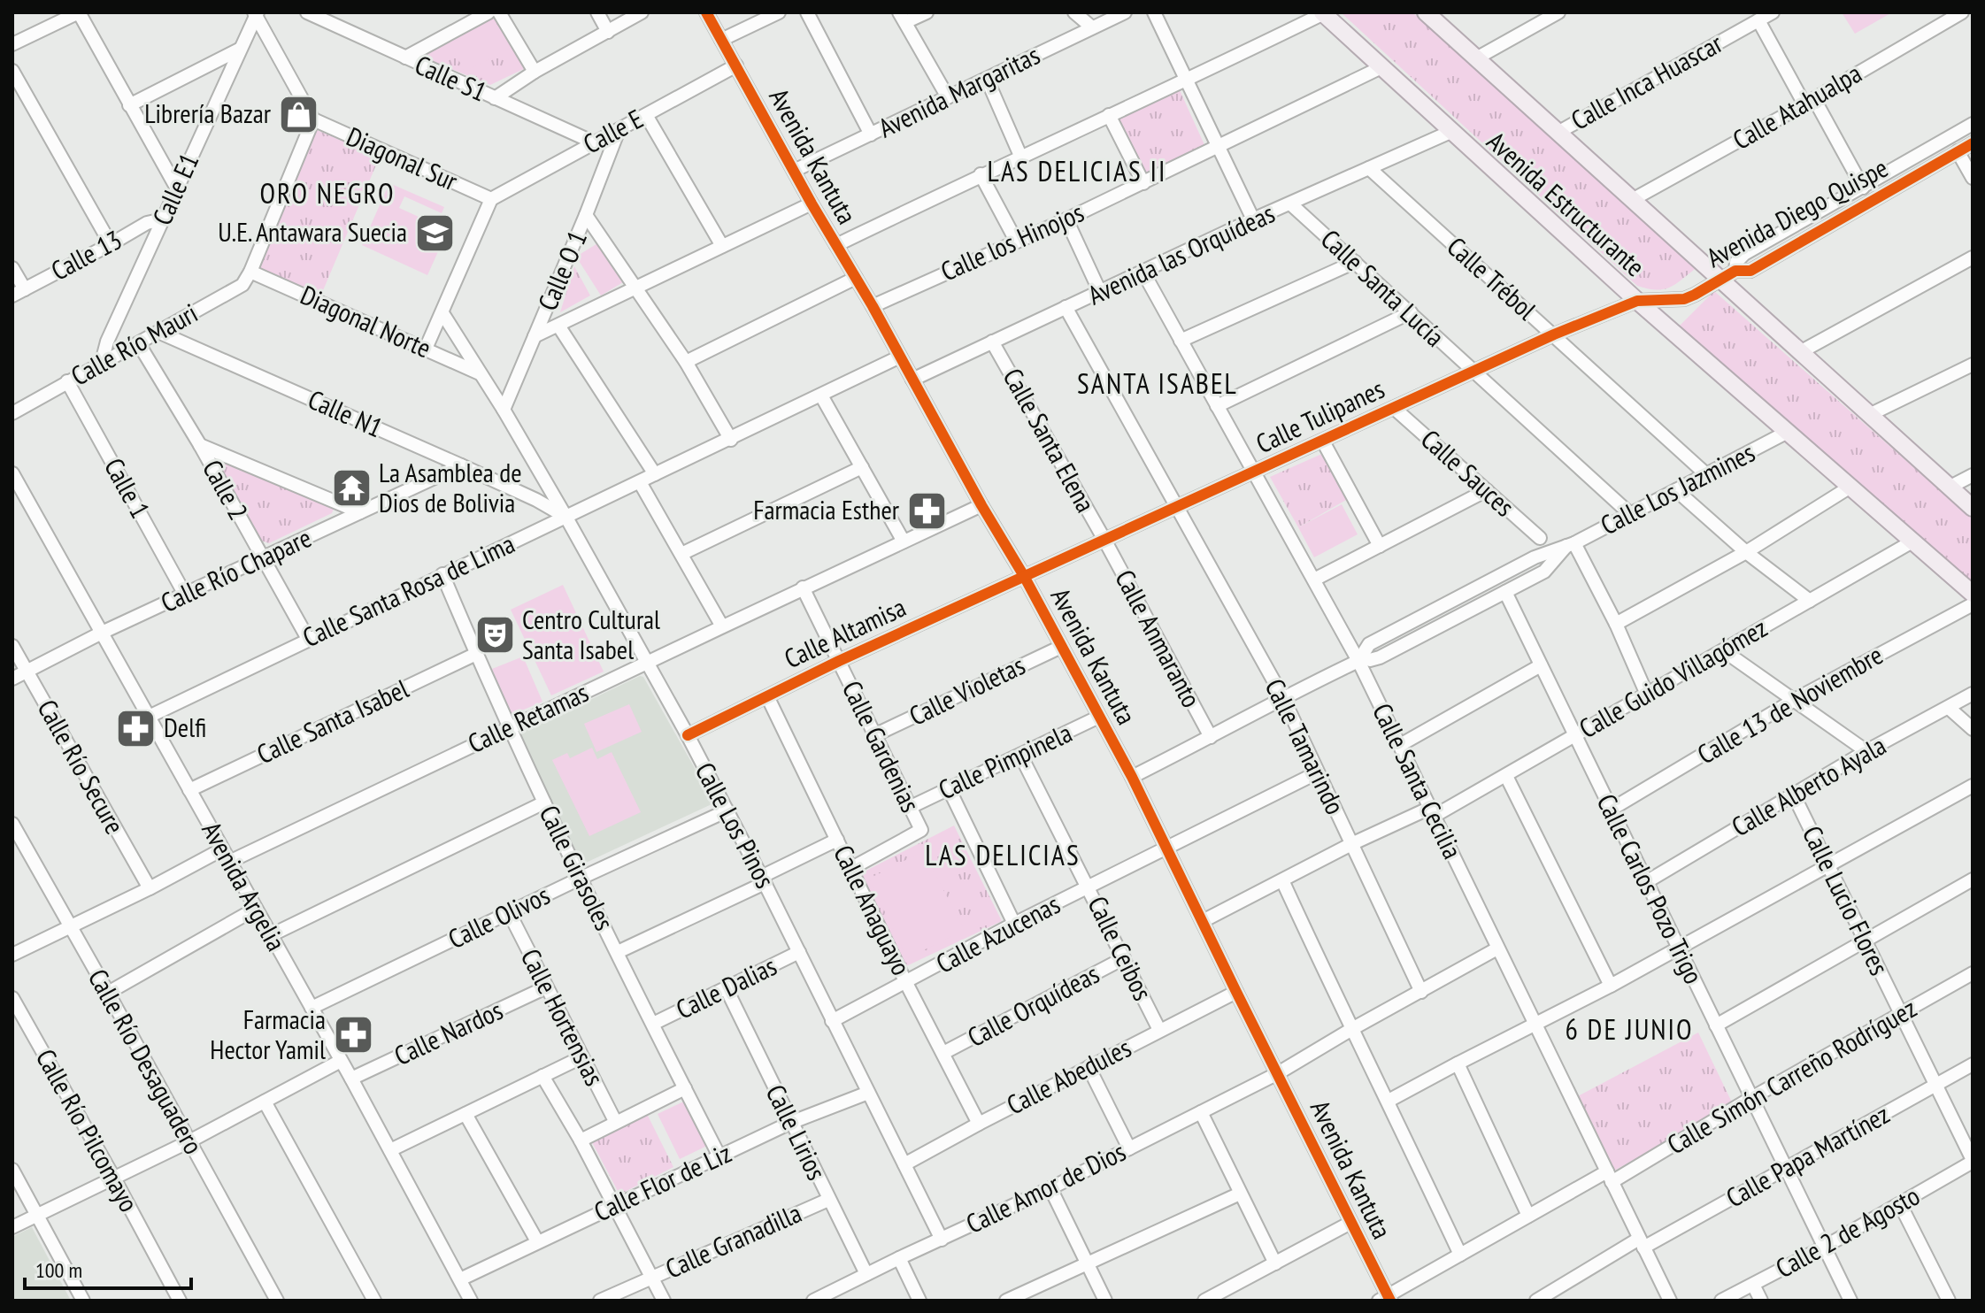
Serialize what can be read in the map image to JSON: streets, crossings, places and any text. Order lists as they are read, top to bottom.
{
  "streets": {
    "main road": ["Avenida Estructurante"],
    "street": [
      "Calle S1",
      "Calle Inca Huascar",
      "Avenida Margaritas",
      "Calle Atahualpa",
      "Calle E",
      "Avenida Kantuta",
      "Diagonal Sur",
      "Calle E1",
      "Avenida Diego Quispe",
      "Calle los Hinojos",
      "Avenida las Orquídeas",
      "Calle 13",
      "Calle O 1",
      "Calle Trébol",
      "Calle Santa Lucía",
      "Diagonal Norte",
      "Calle Río Mauri",
      "Calle N1",
      "Calle Tulipanes",
      "Calle Santa Elena",
      "Calle Sauces",
      "Calle 1",
      "Calle Los Jazmines",
      "Calle 2",
      "Calle Río Chapare",
      "Calle Santa Rosa de Lima",
      "Calle Altamisa",
      "Calle Anmaranto",
      "Calle Guido Villagómez",
      "Calle Violetas",
      "Calle 13 de Noviembre",
      "Calle Retamas",
      "Calle Santa Isabel",
      "Calle Gardenias",
      "Calle Tamarindo",
      "Calle Pimpinela",
      "Calle Río Secure",
      "Calle Santa Cecilia",
      "Calle Alberto Ayala",
      "Calle Los Pinos",
      "Calle Girasoles",
      "Avenida Argelia",
      "Calle Carlos Pozo Trigo",
      "Calle Lucio Flores",
      "Calle Anaguayo",
      "Calle Olivos",
      "Calle Azucenas",
      "Calle Ceibos",
      "Calle Dalias",
      "Calle Orquídeas",
      "Calle Hortensias",
      "Calle Nardos",
      "Calle Río Desaguadero",
      "Calle Abedules",
      "Calle Simón Carreño Rodríguez",
      "Calle Río Pilcomayo",
      "Calle Lirios",
      "Calle Papa Martínez",
      "Calle Flor de Liz",
      "Calle Amor de Dios",
      "Calle 2 de Agosto",
      "Calle Granadilla"
    ]
  },
  "crossings": [
    ["Calle S1", "Calle E"],
    ["Calle Inca Huascar", "Avenida Estructurante"],
    ["Avenida Margaritas", "Avenida Kantuta"],
    ["Calle Atahualpa", "Avenida Estructurante"],
    ["Calle E", "Avenida Kantuta"],
    ["Calle E", "Diagonal Sur"],
    ["Calle E", "Calle O 1"],
    ["Avenida Kantuta", "Calle los Hinojos"],
    ["Avenida Kantuta", "Avenida las Orquídeas"],
    ["Avenida Kantuta", "Calle Tulipanes"],
    ["Avenida Kantuta", "Calle Los Jazmines"],
    ["Avenida Kantuta", "Calle Santa Rosa de Lima"],
    ["Avenida Kantuta", "Calle Altamisa"],
    ["Avenida Kantuta", "Calle Guido Villagómez"],
    ["Avenida Kantuta", "Calle Violetas"],
    ["Avenida Kantuta", "Calle Retamas"],
    ["Avenida Kantuta", "Calle Pimpinela"],
    ["Avenida Kantuta", "Calle Azucenas"],
    ["Avenida Kantuta", "Calle Abedules"],
    ["Avenida Kantuta", "Calle Simón Carreño Rodríguez"],
    ["Avenida Kantuta", "Calle Amor de Dios"],
    ["Calle E1", "Calle 13"],
    ["Calle E1", "Calle Río Mauri"],
    ["Avenida Estructurante", "Avenida Diego Quispe"],
    ["Avenida Estructurante", "Calle los Hinojos"],
    ["Avenida Estructurante", "Avenida las Orquídeas"],
    ["Avenida Estructurante", "Calle Tulipanes"],
    ["Avenida Estructurante", "Calle Los Jazmines"],
    ["Avenida Estructurante", "Calle Guido Villagómez"],
    ["Avenida Diego Quispe", "Calle Tulipanes"],
    ["Avenida las Orquídeas", "Calle Trébol"],
    ["Avenida las Orquídeas", "Calle Santa Lucía"],
    ["Avenida las Orquídeas", "Calle Santa Elena"],
    ["Avenida las Orquídeas", "Calle Tamarindo"],
    ["Avenida las Orquídeas", "Calle Santa Cecilia"],
    ["Calle O 1", "Calle Los Pinos"],
    ["Calle Trébol", "Calle Tulipanes"],
    ["Calle Trébol", "Calle Los Jazmines"],
    ["Calle Santa Lucía", "Calle Tulipanes"],
    ["Calle Santa Lucía", "Calle Los Jazmines"],
    ["Diagonal Norte", "Calle Río Mauri"],
    ["Diagonal Norte", "Calle Los Pinos"],
    ["Calle Río Mauri", "Calle N1"],
    ["Calle Río Mauri", "Calle 1"],
    ["Calle Río Mauri", "Calle 2"],
    ["Calle N1", "Calle Río Chapare"],
    ["Calle N1", "Calle Santa Rosa de Lima"],
    ["Calle N1", "Calle Los Pinos"],
    ["Calle Tulipanes", "Calle Santa Elena"],
    ["Calle Tulipanes", "Calle Sauces"],
    ["Calle Tulipanes", "Calle Altamisa"],
    ["Calle Tulipanes", "Calle Anmaranto"],
    ["Calle Tulipanes", "Calle Tamarindo"],
    ["Calle Tulipanes", "Calle Santa Cecilia"],
    ["Calle Santa Elena", "Calle Anmaranto"],
    ["Calle 1", "Calle Río Chapare"],
    ["Calle Los Jazmines", "Calle Anmaranto"],
    ["Calle Los Jazmines", "Calle Tamarindo"],
    ["Calle Los Jazmines", "Calle Santa Cecilia"],
    ["Calle Los Jazmines", "Calle Carlos Pozo Trigo"],
    ["Calle 2", "Calle Río Chapare"],
    ["Calle 2", "Calle Santa Rosa de Lima"],
    ["Calle Río Chapare", "Calle Río Secure"],
    ["Calle Río Chapare", "Avenida Argelia"],
    ["Calle Santa Rosa de Lima", "Calle Los Pinos"],
    ["Calle Santa Rosa de Lima", "Calle Girasoles"],
    ["Calle Santa Rosa de Lima", "Avenida Argelia"],
    ["Calle Altamisa", "Calle Gardenias"],
    ["Calle Altamisa", "Calle Los Pinos"],
    ["Calle Altamisa", "Calle Anaguayo"],
    ["Calle Guido Villagómez", "Calle Tamarindo"],
    ["Calle Guido Villagómez", "Calle Santa Cecilia"],
    ["Calle Guido Villagómez", "Calle Carlos Pozo Trigo"],
    ["Calle Violetas", "Calle Gardenias"],
    ["Calle 13 de Noviembre", "Calle Carlos Pozo Trigo"],
    ["Calle Retamas", "Calle Gardenias"],
    ["Calle Retamas", "Calle Los Pinos"],
    ["Calle Retamas", "Calle Girasoles"],
    ["Calle Retamas", "Avenida Argelia"],
    ["Calle Santa Isabel", "Calle Girasoles"],
    ["Calle Santa Isabel", "Avenida Argelia"],
    ["Calle Gardenias", "Calle Pimpinela"],
    ["Calle Gardenias", "Calle Anaguayo"],
    ["Calle Tamarindo", "Calle Azucenas"],
    ["Calle Tamarindo", "Calle Amor de Dios"],
    ["Calle Pimpinela", "Calle Ceibos"],
    ["Calle Santa Cecilia", "Calle Simón Carreño Rodríguez"],
    ["Calle Santa Cecilia", "Calle Papa Martínez"],
    ["Calle Santa Cecilia", "Calle Amor de Dios"],
    ["Calle Alberto Ayala", "Calle Carlos Pozo Trigo"],
    ["Calle Alberto Ayala", "Calle Lucio Flores"],
    ["Calle Los Pinos", "Calle Olivos"],
    ["Calle Los Pinos", "Calle Azucenas"],
    ["Calle Los Pinos", "Calle Dalias"],
    ["Calle Los Pinos", "Calle Abedules"],
    ["Calle Los Pinos", "Calle Flor de Liz"],
    ["Calle Los Pinos", "Calle Amor de Dios"],
    ["Calle Girasoles", "Calle Olivos"],
    ["Calle Girasoles", "Calle Dalias"],
    ["Calle Girasoles", "Calle Flor de Liz"],
    ["Avenida Argelia", "Calle Olivos"],
    ["Avenida Argelia", "Calle Nardos"],
    ["Avenida Argelia", "Calle Flor de Liz"],
    ["Calle Carlos Pozo Trigo", "Calle Simón Carreño Rodríguez"],
    ["Calle Carlos Pozo Trigo", "Calle Papa Martínez"],
    ["Calle Carlos Pozo Trigo", "Calle 2 de Agosto"],
    ["Calle Lucio Flores", "Calle Simón Carreño Rodríguez"],
    ["Calle Lucio Flores", "Calle Papa Martínez"],
    ["Calle Lucio Flores", "Calle 2 de Agosto"],
    ["Calle Anaguayo", "Calle Azucenas"],
    ["Calle Anaguayo", "Calle Orquídeas"],
    ["Calle Anaguayo", "Calle Abedules"],
    ["Calle Olivos", "Calle Hortensias"],
    ["Calle Azucenas", "Calle Ceibos"],
    ["Calle Ceibos", "Calle Orquídeas"],
    ["Calle Ceibos", "Calle Abedules"],
    ["Calle Dalias", "Calle Lirios"],
    ["Calle Hortensias", "Calle Nardos"],
    ["Calle Lirios", "Calle Flor de Liz"],
    ["Calle Lirios", "Calle Amor de Dios"],
    ["Calle Lirios", "Calle Granadilla"]
  ],
  "districts": [
    "LAS DELICIAS II",
    "ORO NEGRO",
    "SANTA ISABEL",
    "LAS DELICIAS",
    "6 DE JUNIO"
  ],
  "places": {
    "shop": ["Librería Bazar"],
    "school or university": ["U.E. Antawara Suecia"],
    "temple": ["La Asamblea de Dios de Bolivia"],
    "pharmacy": ["Farmacia Esther", "Delfi", "Farmacia Hector Yamil"],
    "theatre": ["Centro Cultural Santa Isabel"]
  },
  "scale_bar": "100 m"
}
